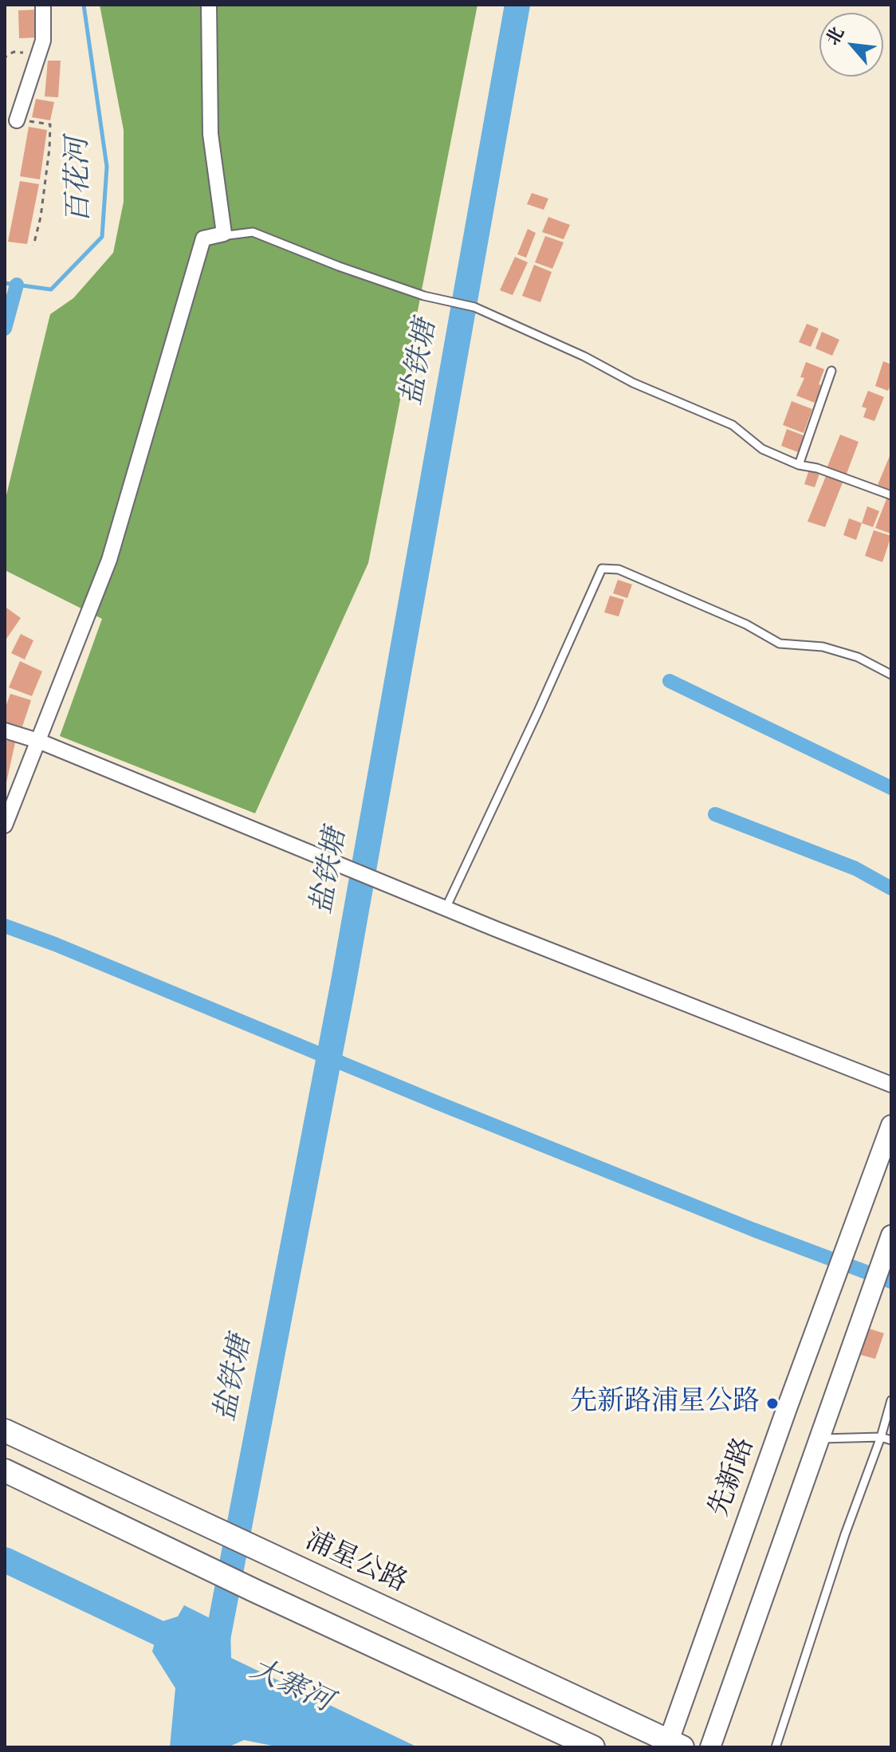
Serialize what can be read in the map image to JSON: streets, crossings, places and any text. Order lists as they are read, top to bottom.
{
  "streets": {
    "main road": ["先新路", "浦星公路"]
  },
  "crossings": [
    ["先新路", "浦星公路"]
  ],
  "water": ["百花河", "盐铁塘", "大寨河"],
  "places": ["先新路浦星公路"],
  "north": "top left"
}
